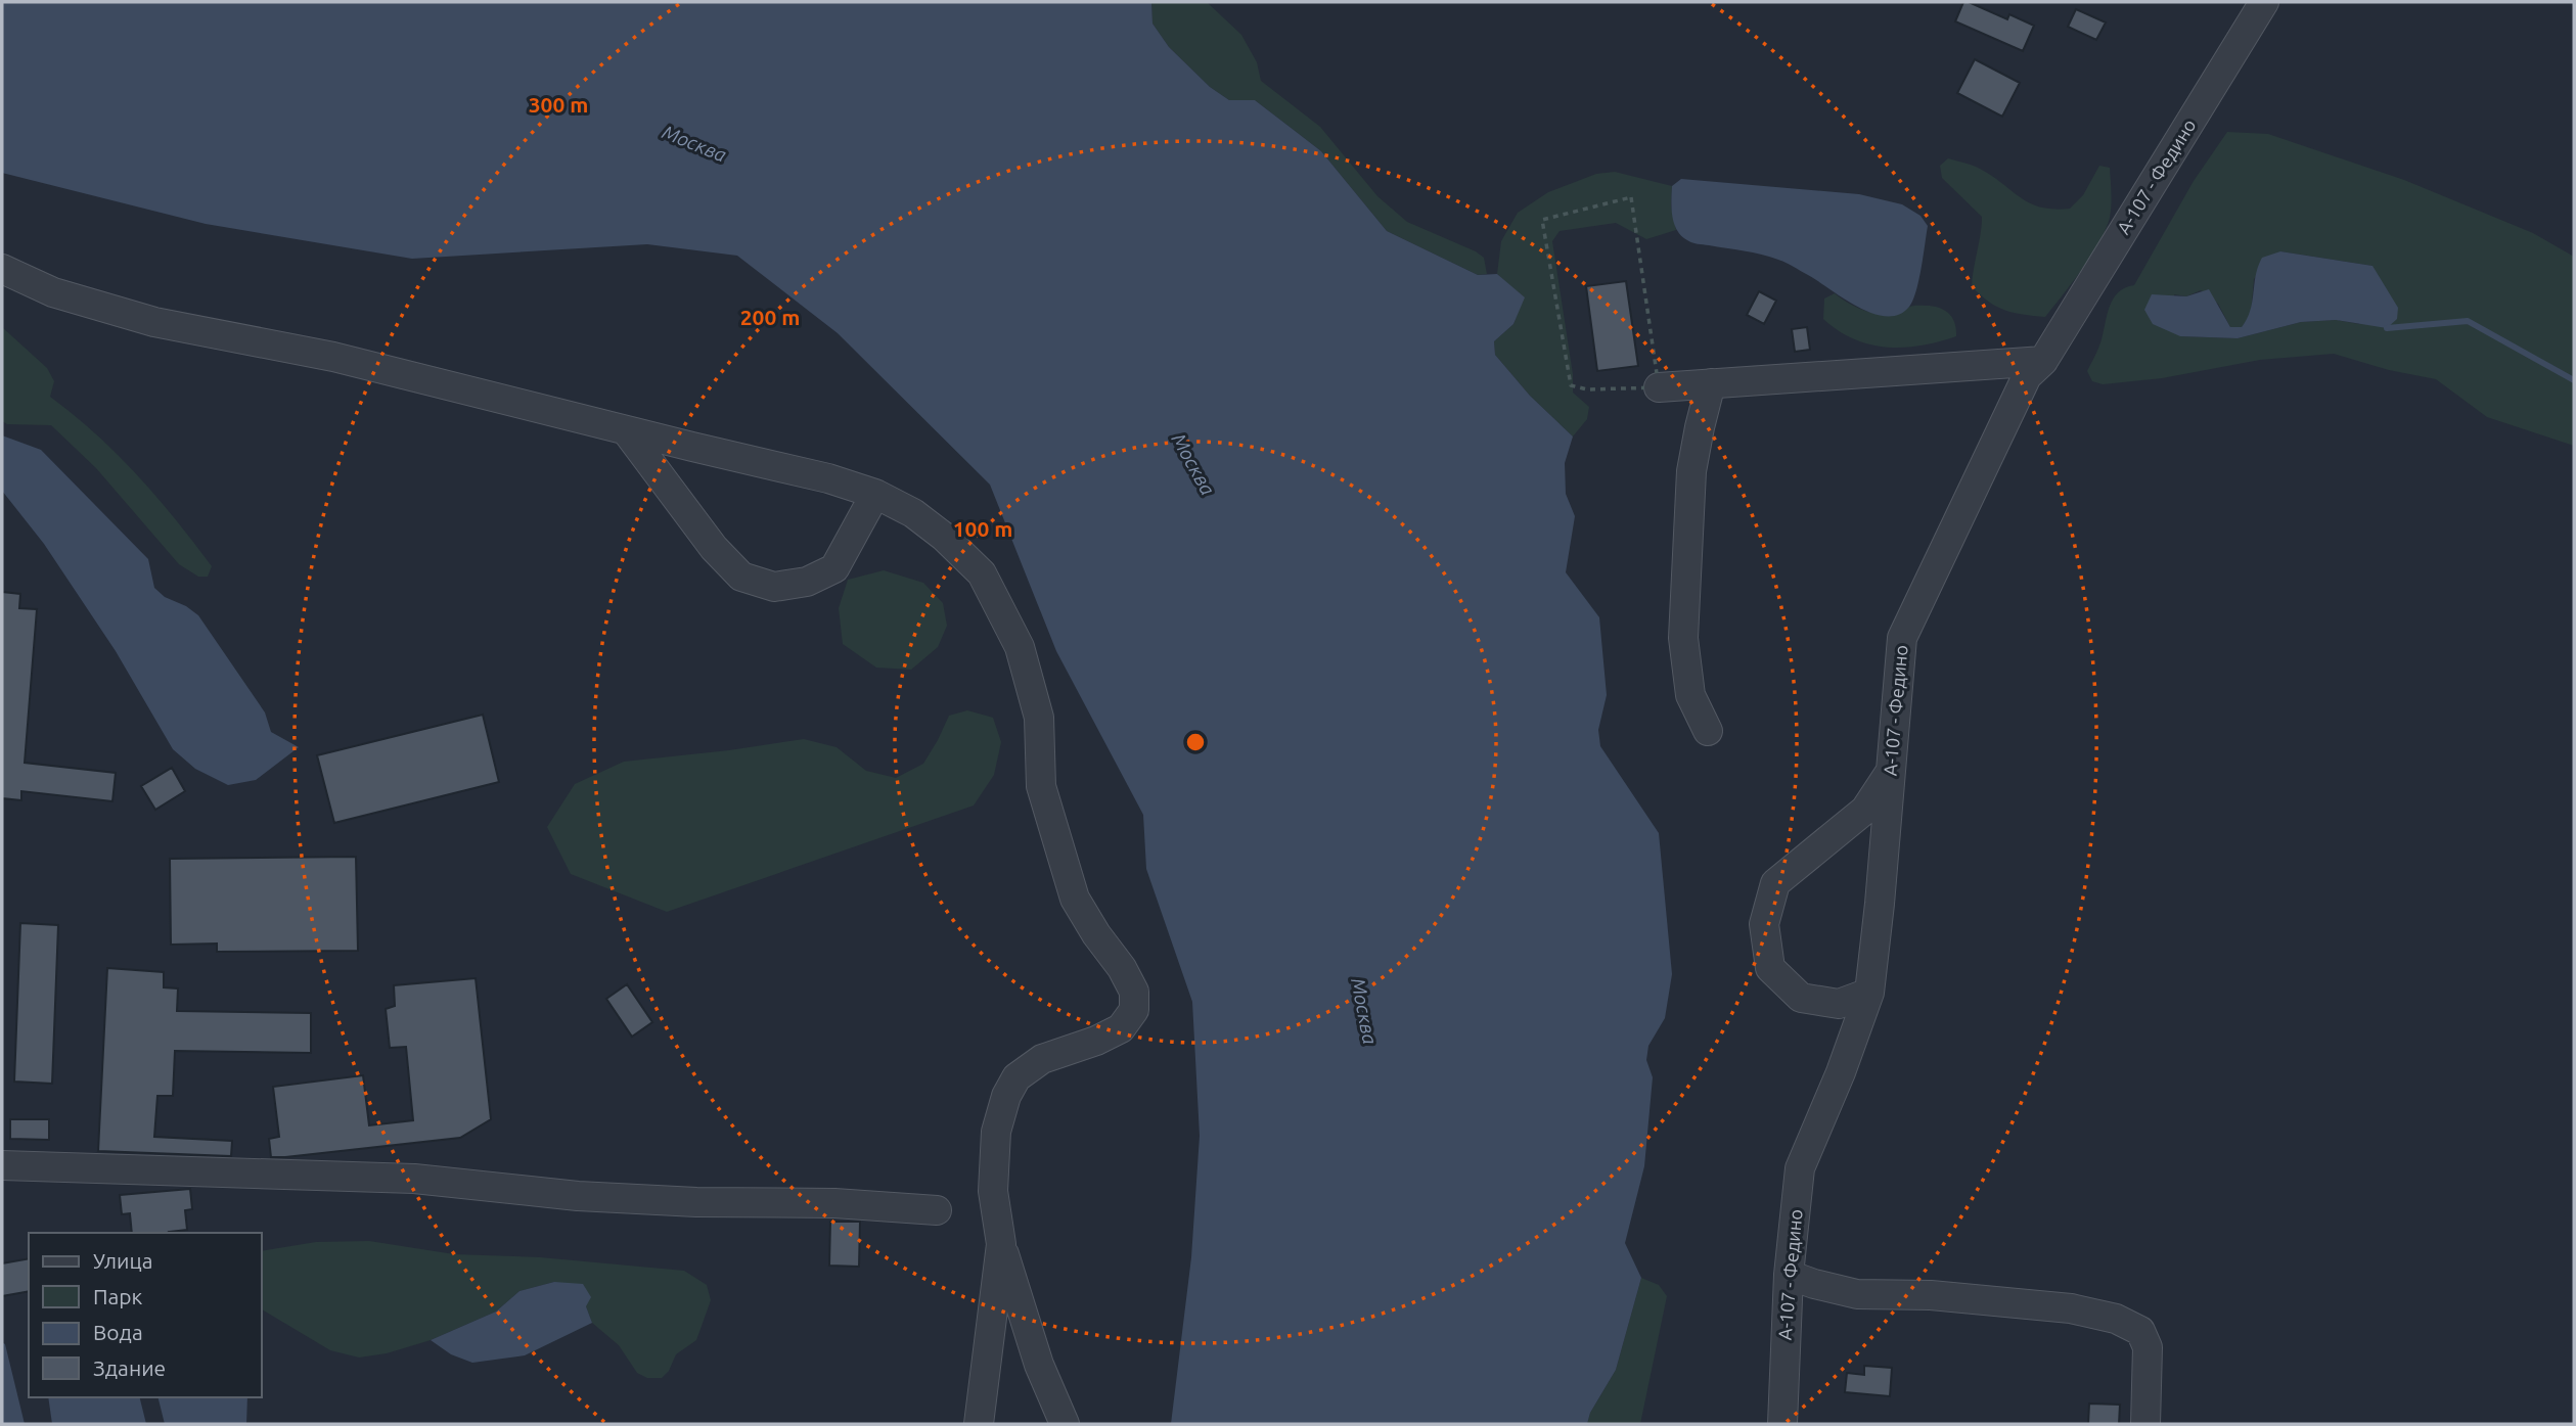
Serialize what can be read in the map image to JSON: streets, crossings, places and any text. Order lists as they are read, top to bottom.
{
  "streets": {
    "street": ["А-107 - Федино"]
  },
  "water": ["Москва"],
  "legend": [
    "Улица",
    "Парк",
    "Вода",
    "Здание"
  ],
  "rings": ["300 m", "200 m", "100 m"]
}
